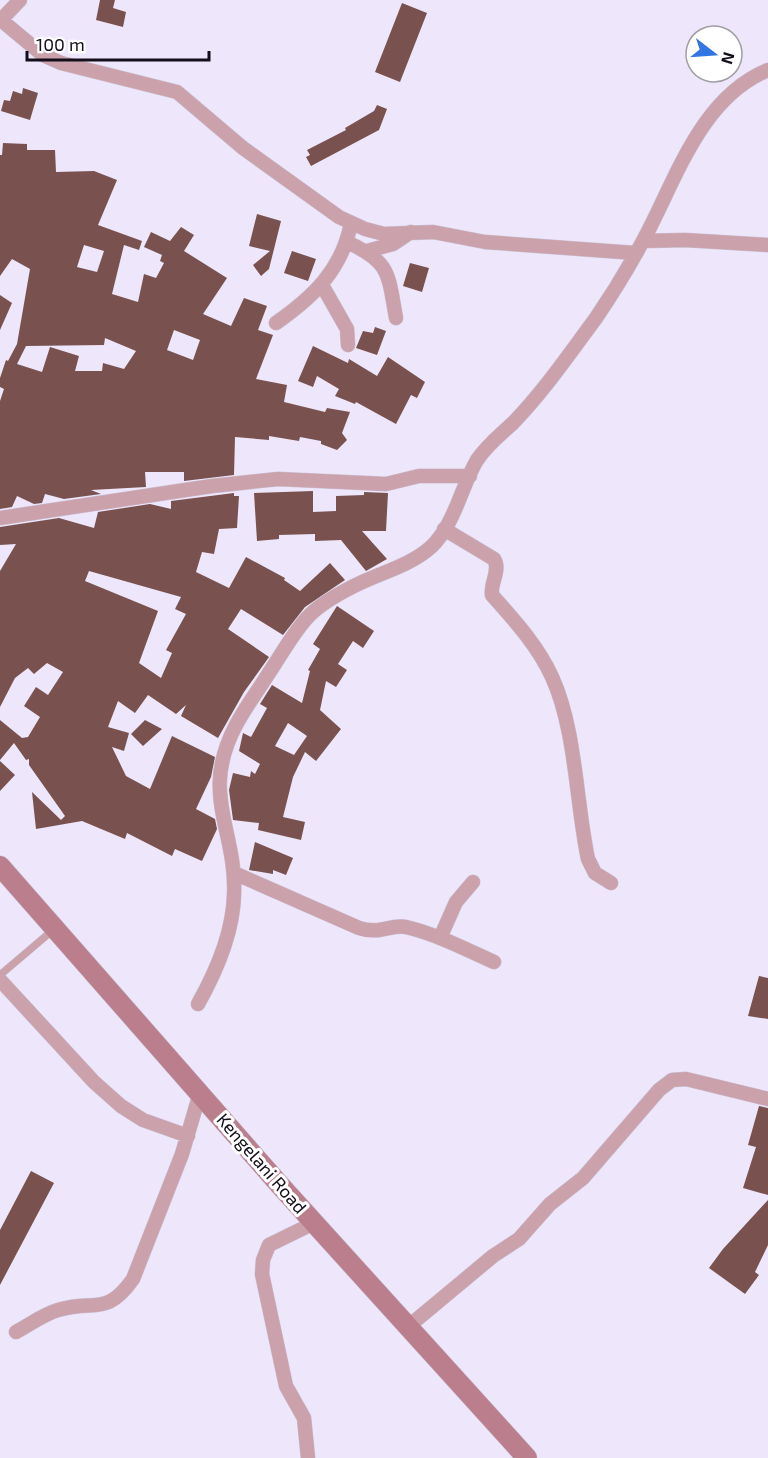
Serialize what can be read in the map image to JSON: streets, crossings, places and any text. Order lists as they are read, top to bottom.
{
  "streets": {
    "main road": ["Kengelani Road"]
  },
  "scale_bar": "100 m",
  "north": "right"
}
